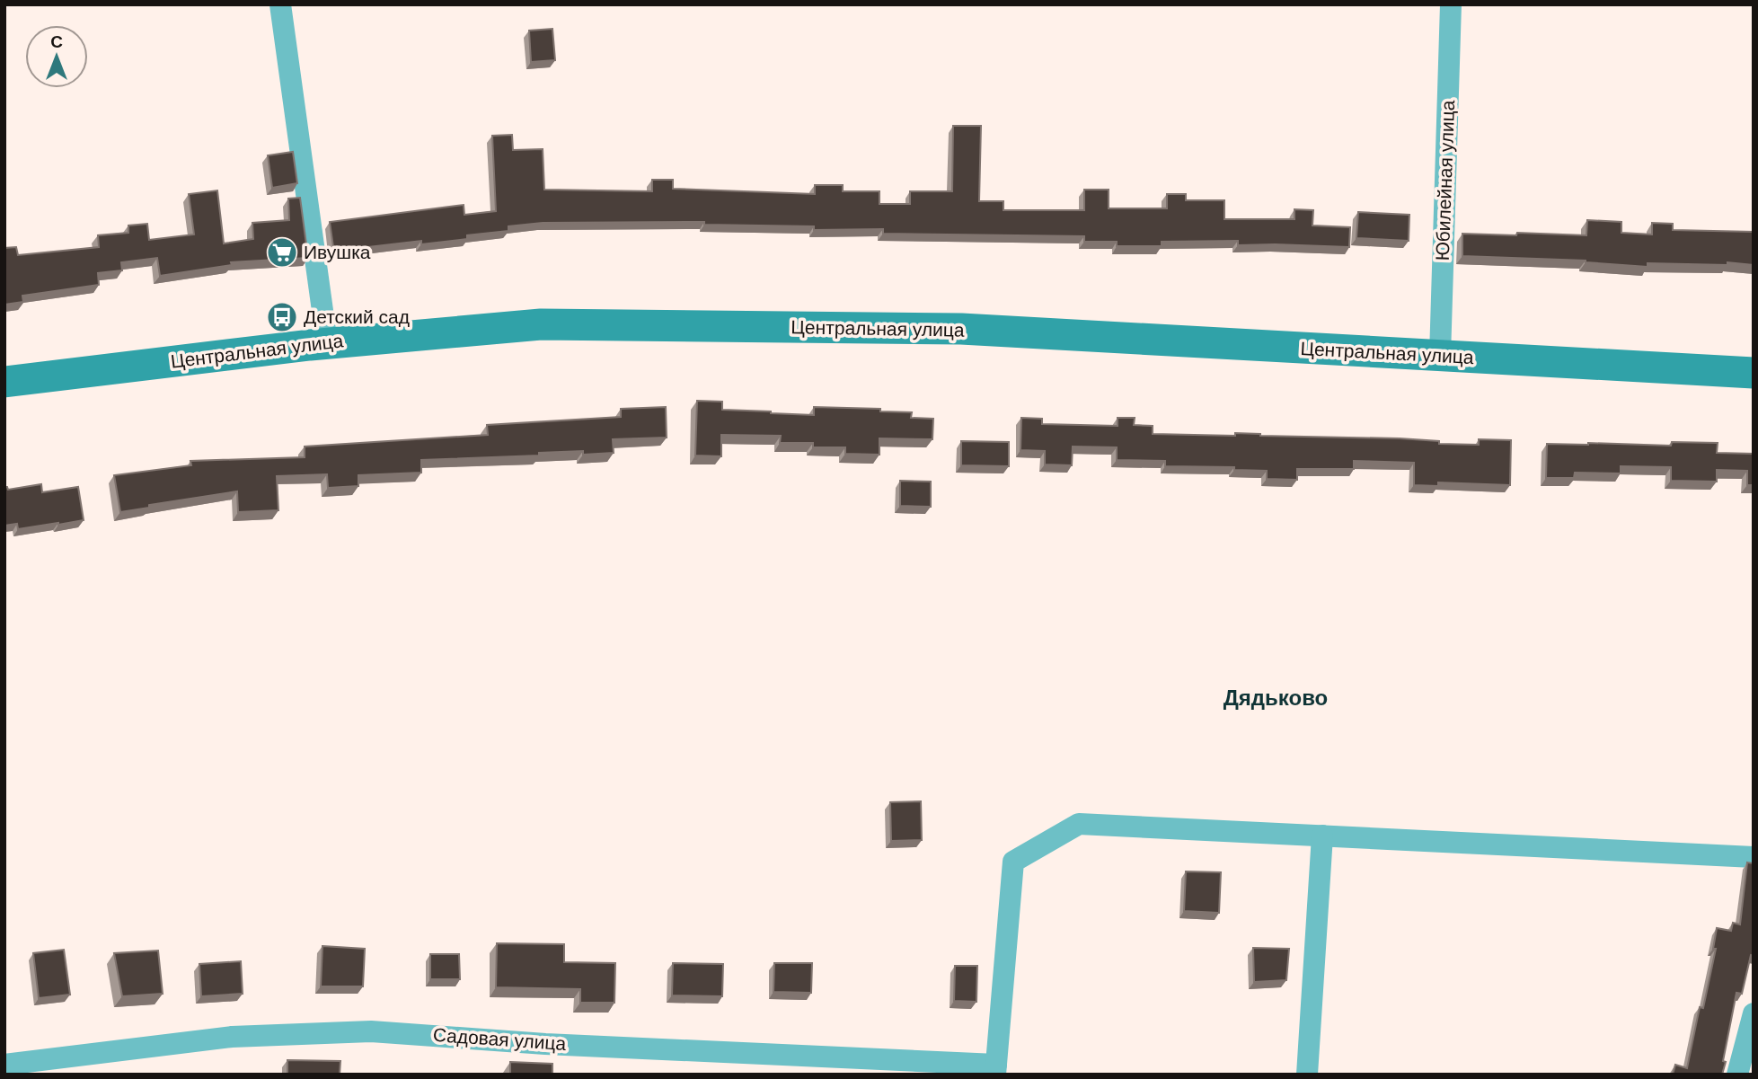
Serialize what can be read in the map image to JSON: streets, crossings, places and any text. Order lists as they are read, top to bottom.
{
  "streets": {
    "street": ["Юбилейная улица", "Центральная улица", "Садовая улица"]
  },
  "crossings": [
    ["Юбилейная улица", "Центральная улица"]
  ],
  "districts": ["Дядьково"],
  "places": {
    "supermarket": ["Ивушка"],
    "bus stop": ["Детский сад"]
  },
  "north": "top"
}
